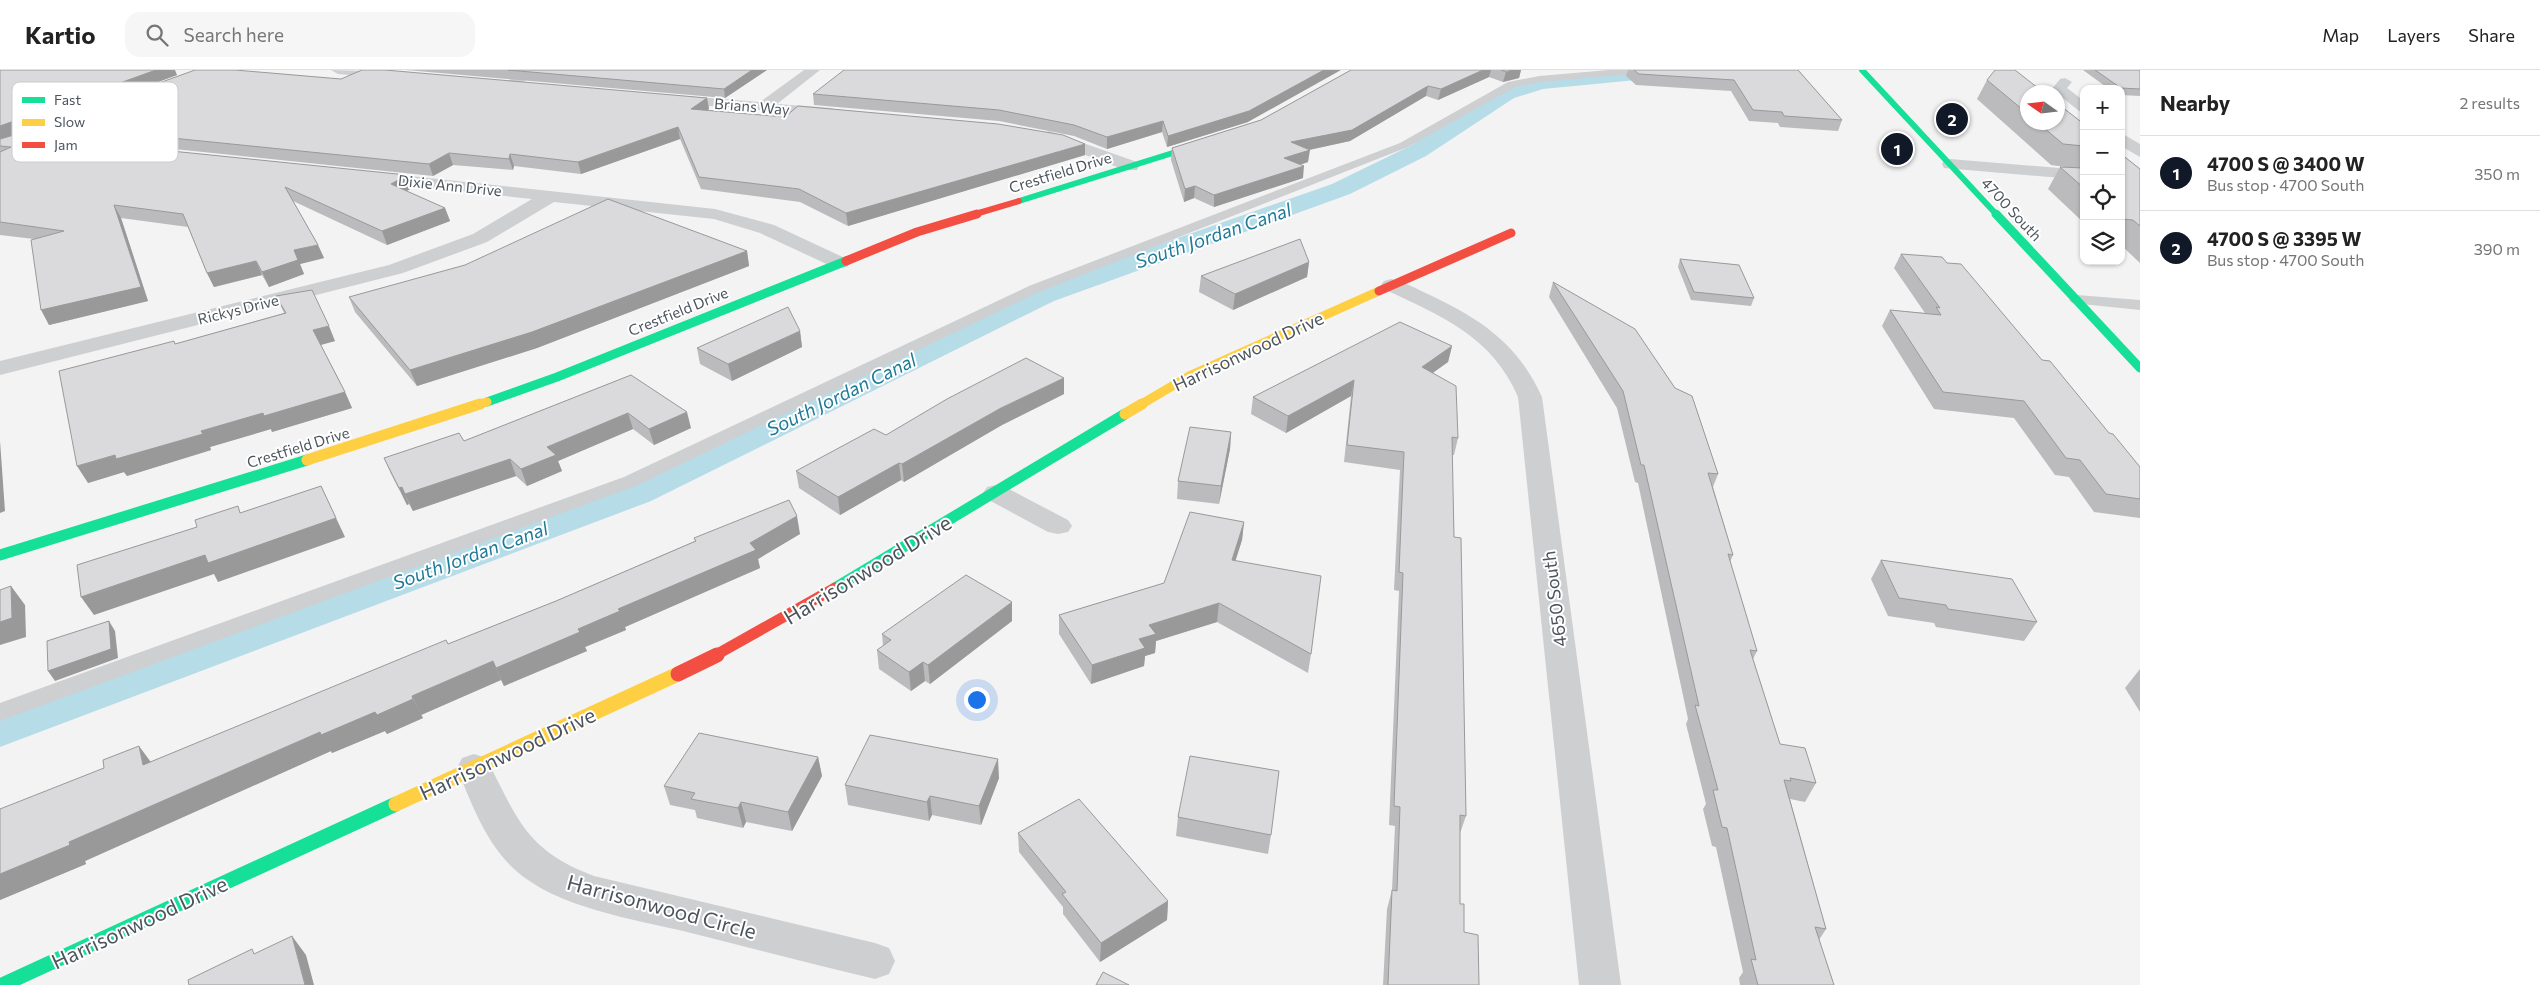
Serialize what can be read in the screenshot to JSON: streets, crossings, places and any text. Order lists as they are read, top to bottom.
{
  "streets": {
    "street": [
      "Brians Way",
      "Crestfield Drive",
      "Dixie Ann Drive",
      "4700 South",
      "Rickys Drive",
      "Harrisonwood Drive",
      "4650 South",
      "Harrisonwood Circle"
    ]
  },
  "crossings": [
    ["Crestfield Drive", "Dixie Ann Drive"],
    ["Dixie Ann Drive", "Rickys Drive"],
    ["Harrisonwood Drive", "4650 South"],
    ["Harrisonwood Drive", "Harrisonwood Circle"]
  ],
  "water": ["South Jordan Canal"],
  "legend": ["Fast", "Slow", "Jam"],
  "north": "left",
  "page": {
    "header": "Kartio",
    "search": "Search here",
    "nav": ["Map", "Layers", "Share"],
    "heading": ["Nearby", "2 results"],
    "map_buttons": ["+", "−"],
    "pins": ["2", "1"],
    "list": [
      {
        "mark": "1",
        "name": "4700 S @ 3400 W",
        "note": "Bus stop · 4700 South",
        "value": "350 m"
      },
      {
        "mark": "2",
        "name": "4700 S @ 3395 W",
        "note": "Bus stop · 4700 South",
        "value": "390 m"
      }
    ]
  }
}
